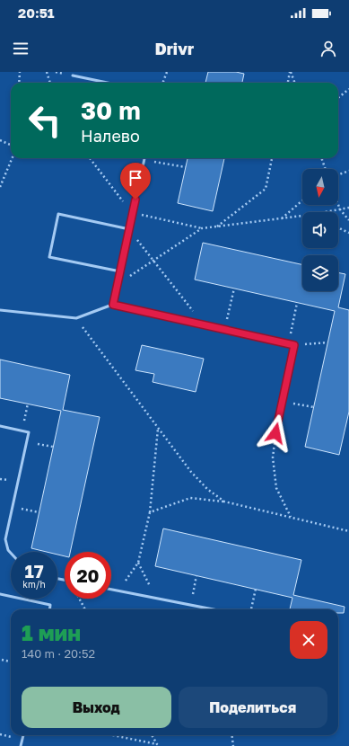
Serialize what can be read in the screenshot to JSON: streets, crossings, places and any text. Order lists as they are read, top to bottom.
{
  "north": "bottom",
  "page": {
    "status": "20:51",
    "header": "Drivr",
    "turn": ["30 m", "Налево"],
    "speed": "17 km/h",
    "limit": "20",
    "heading": ["1 мин", "140 m · 20:52"],
    "buttons": ["Выход", "Поделиться"]
  }
}
